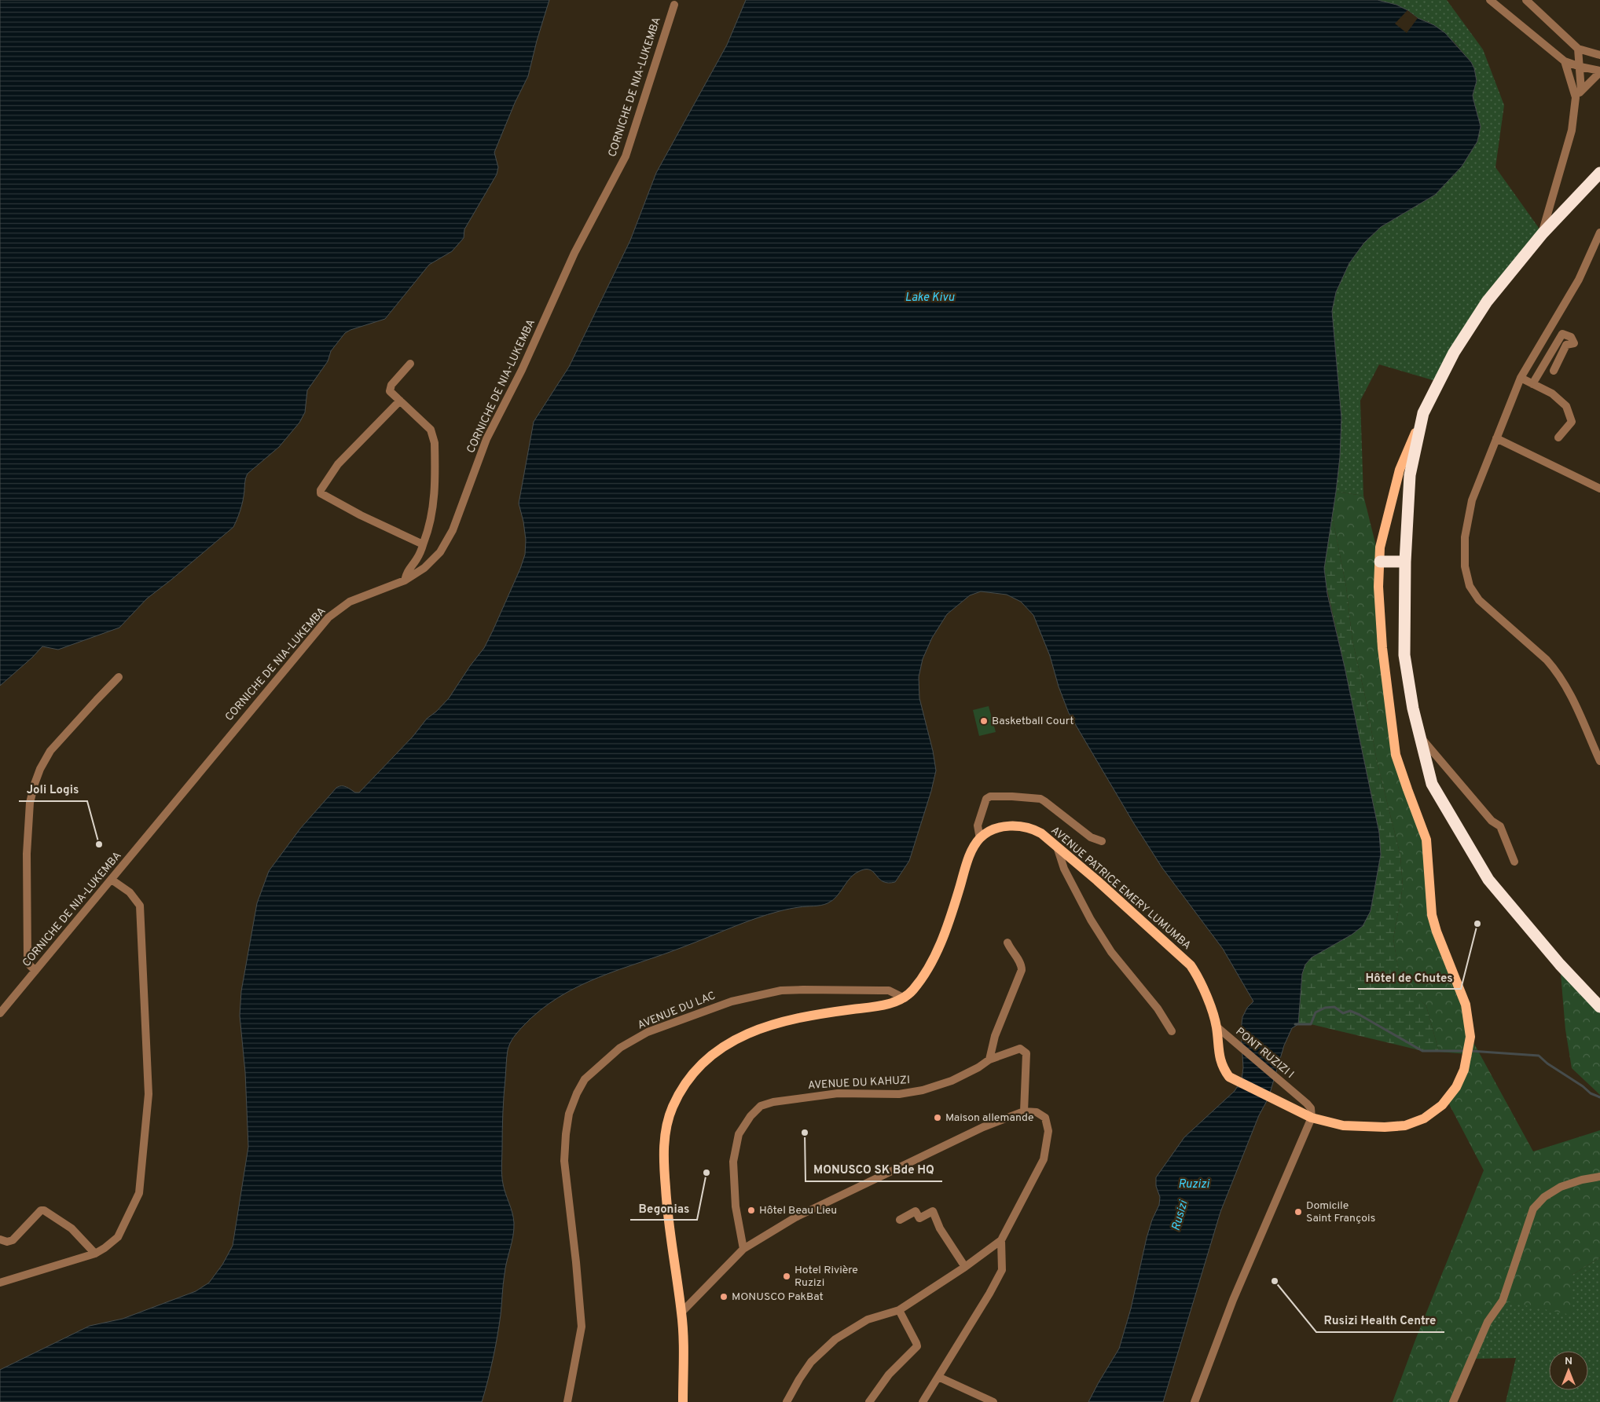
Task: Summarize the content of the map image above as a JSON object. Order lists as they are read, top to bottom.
{
  "streets": {
    "main road": ["AVENUE PATRICE EMERY LUMUMBA"],
    "street": [
      "CORNICHE DE NIA-LUKEMBA",
      "AVENUE DU LAC",
      "PONT RUZIZI I",
      "AVENUE DU KAHUZI"
    ]
  },
  "crossings": [
    ["AVENUE PATRICE EMERY LUMUMBA", "AVENUE DU LAC"],
    ["AVENUE PATRICE EMERY LUMUMBA", "PONT RUZIZI I"]
  ],
  "water": ["Lake Kivu", "Ruzizi", "Rusizi"],
  "places": [
    "Basketball Court",
    "Joli Logis",
    "Hôtel de Chutes",
    "Maison allemande",
    "MONUSCO SK Bde HQ",
    "Begonias",
    "Hôtel Beau Lieu",
    "Domicile Saint François",
    "Hotel Rivière Ruzizi",
    "Rusizi Health Centre",
    "MONUSCO PakBat"
  ],
  "north": "top"
}
